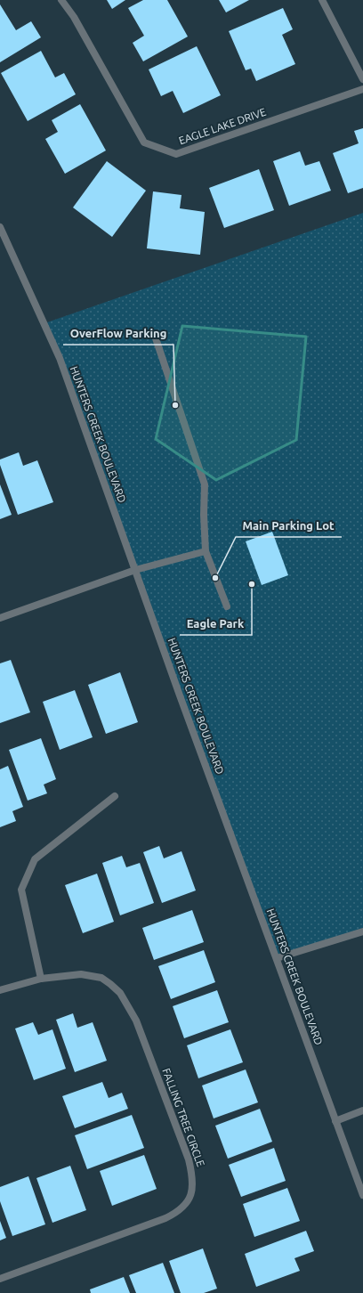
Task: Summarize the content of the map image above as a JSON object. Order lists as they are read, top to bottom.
{
  "streets": {
    "street": ["EAGLE LAKE DRIVE", "HUNTERS CREEK BOULEVARD", "FALLING TREE CIRCLE"]
  },
  "places": ["OverFlow Parking", "Main Parking Lot", "Eagle Park"]
}
